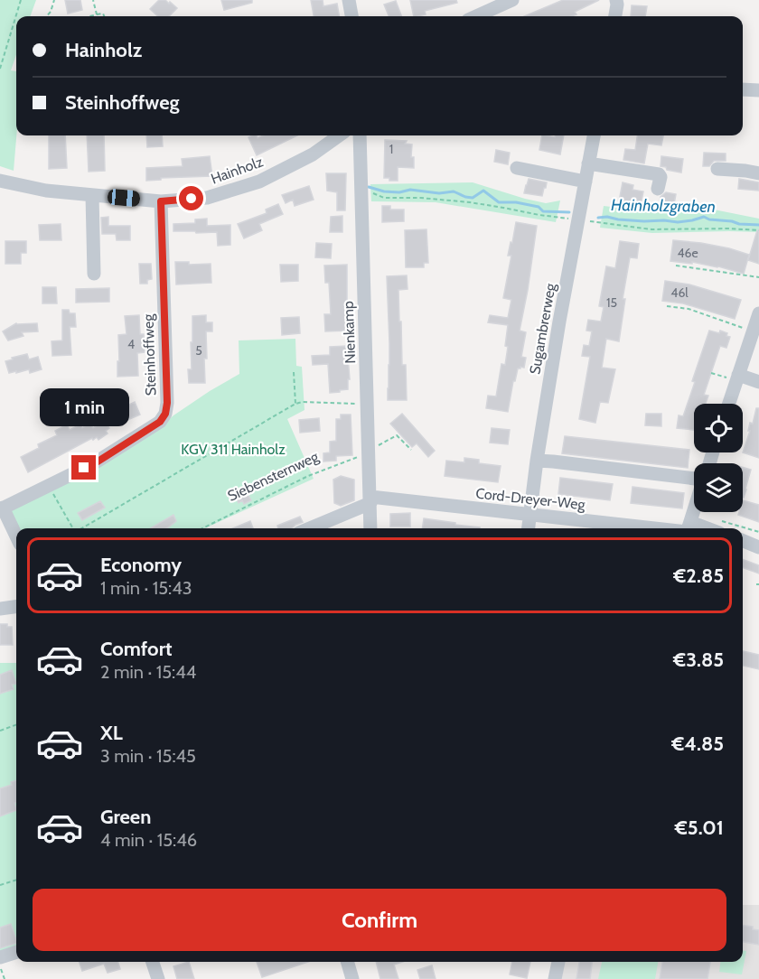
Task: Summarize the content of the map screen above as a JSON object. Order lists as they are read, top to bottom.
{
  "streets": {
    "street": [
      "Hainholz",
      "Sugambrerweg",
      "Nienkamp",
      "Steinhoffweg",
      "Cord-Dreyer-Weg"
    ],
    "path": ["Siebensternweg"]
  },
  "crossings": [
    ["Hainholz", "Steinhoffweg"],
    ["Sugambrerweg", "Cord-Dreyer-Weg"],
    ["Nienkamp", "Siebensternweg"],
    ["Nienkamp", "Cord-Dreyer-Weg"]
  ],
  "water": ["Hainholzgraben"],
  "parks": ["KGV 311 Hainholz"],
  "house_numbers": [
    "1",
    "46e",
    "46l",
    "15",
    "4",
    "5"
  ],
  "page": {
    "banner": ["Hainholz", "Steinhoffweg"],
    "bubble": "1 min",
    "list": [
      {
        "name": "Economy",
        "note": "1 min · 15:43",
        "value": "€2.85"
      },
      {
        "name": "Comfort",
        "note": "2 min · 15:44",
        "value": "€3.85"
      },
      {
        "name": "XL",
        "note": "3 min · 15:45",
        "value": "€4.85"
      },
      {
        "name": "Green",
        "note": "4 min · 15:46",
        "value": "€5.01"
      }
    ],
    "buttons": "Confirm"
  }
}
